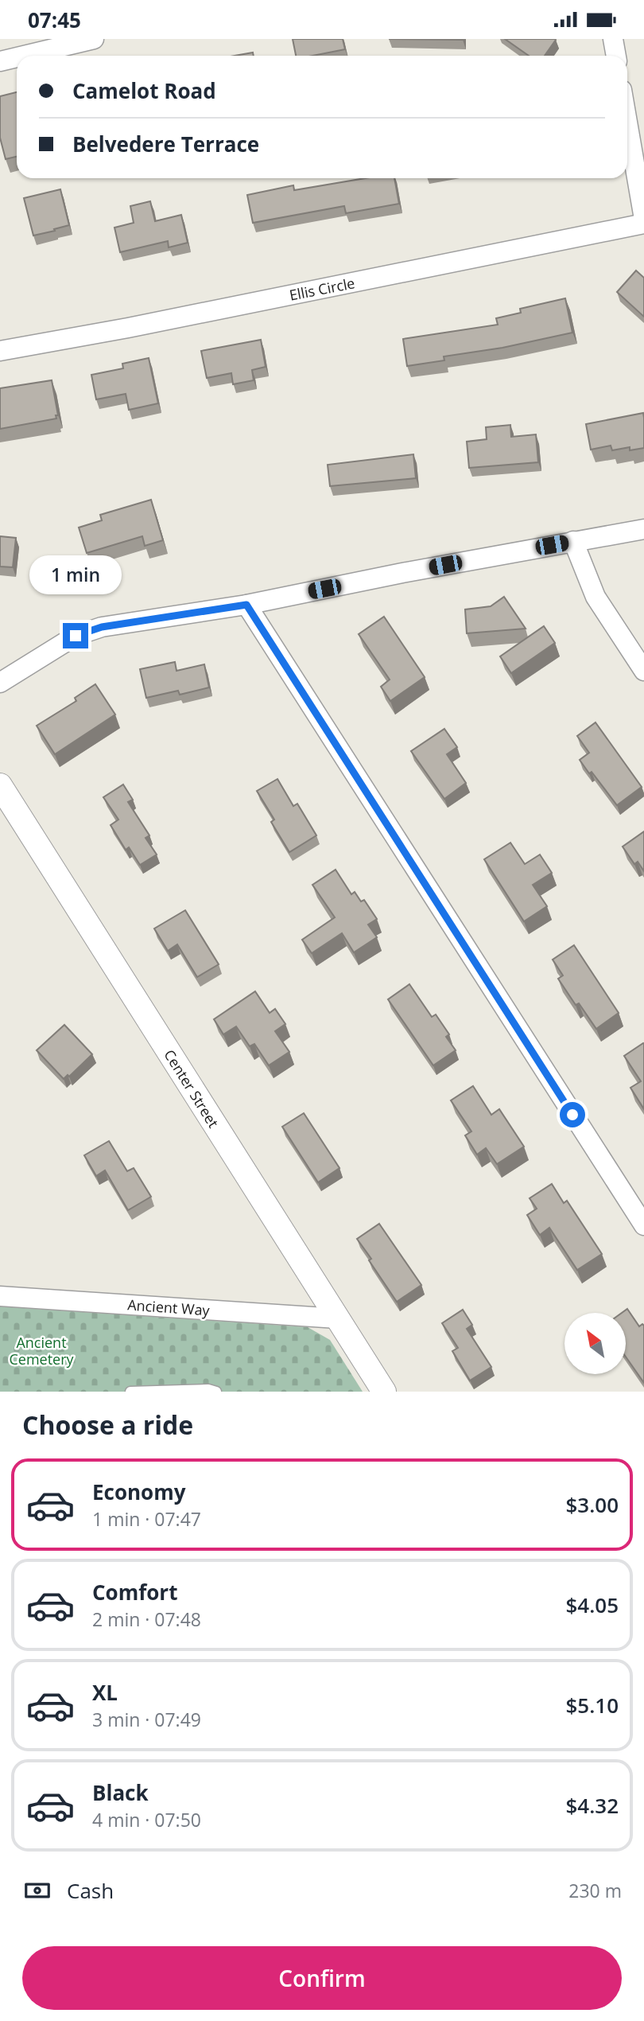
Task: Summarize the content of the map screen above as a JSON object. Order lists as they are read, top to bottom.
{
  "streets": {
    "street": ["Ellis Circle", "Center Street", "Ancient Way"]
  },
  "crossings": [
    ["Center Street", "Ancient Way"]
  ],
  "parks": ["Ancient Cemetery"],
  "north": "top left",
  "page": {
    "status": "07:45",
    "banner": ["Camelot Road", "Belvedere Terrace"],
    "bubble": "1 min",
    "heading": "Choose a ride",
    "list": [
      {
        "name": "Economy",
        "note": "1 min · 07:47",
        "value": "$3.00"
      },
      {
        "name": "Comfort",
        "note": "2 min · 07:48",
        "value": "$4.05"
      },
      {
        "name": "XL",
        "note": "3 min · 07:49",
        "value": "$5.10"
      },
      {
        "name": "Black",
        "note": "4 min · 07:50",
        "value": "$4.32"
      }
    ],
    "pay": ["Cash", "230 m"],
    "buttons": "Confirm"
  }
}
